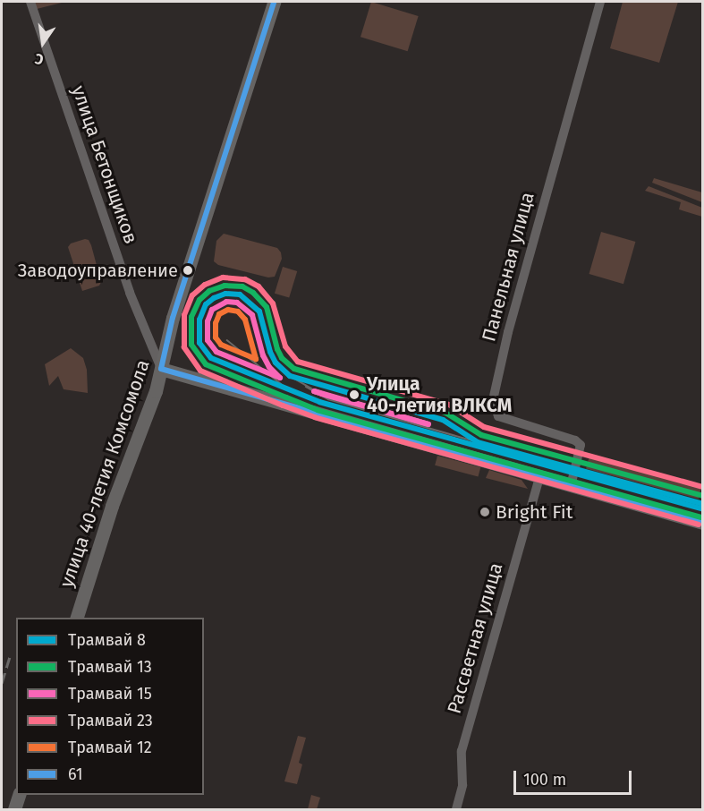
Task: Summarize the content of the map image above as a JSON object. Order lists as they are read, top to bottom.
{
  "streets": {
    "main road": ["улица 40-летия Комсомола"],
    "street": ["улица Бетонщиков", "Панельная улица", "Рассветная улица"]
  },
  "crossings": [
    ["улица Бетонщиков", "улица 40-летия Комсомола"]
  ],
  "places": ["Заводоуправление", "Улица 40-летия ВЛКСМ", "Bright Fit"],
  "lines": [
    "transit line 61",
    "tram line 23",
    "tram line 13",
    "tram line 8",
    "tram line 15",
    "tram line 12"
  ],
  "legend": [
    "Трамвай 8",
    "Трамвай 13",
    "Трамвай 15",
    "Трамвай 23",
    "Трамвай 12",
    "61"
  ],
  "scale_bar": "100 m",
  "north": "bottom"
}
